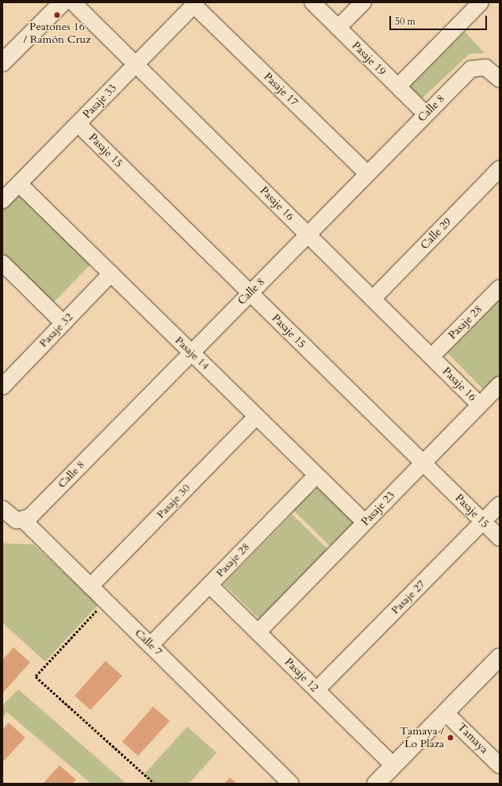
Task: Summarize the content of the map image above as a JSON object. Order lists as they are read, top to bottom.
{
  "streets": {
    "street": [
      "Pasaje 19",
      "Pasaje 17",
      "Pasaje 33",
      "Calle 8",
      "Pasaje 15",
      "Pasaje 16",
      "Calle 29",
      "Pasaje 28",
      "Pasaje 32",
      "Pasaje 14",
      "Pasaje 30",
      "Pasaje 23",
      "Pasaje 27",
      "Calle 7",
      "Pasaje 12",
      "Tamaya"
    ]
  },
  "crossings": [
    ["Pasaje 19", "Calle 8"],
    ["Pasaje 17", "Pasaje 33"],
    ["Pasaje 17", "Calle 8"],
    ["Pasaje 33", "Pasaje 15"],
    ["Pasaje 33", "Pasaje 16"],
    ["Pasaje 33", "Pasaje 14"],
    ["Calle 8", "Pasaje 15"],
    ["Calle 8", "Pasaje 16"],
    ["Calle 8", "Pasaje 14"],
    ["Calle 8", "Calle 7"],
    ["Pasaje 15", "Pasaje 23"],
    ["Pasaje 15", "Pasaje 27"],
    ["Pasaje 16", "Calle 29"],
    ["Pasaje 16", "Pasaje 28"],
    ["Pasaje 16", "Pasaje 23"],
    ["Pasaje 28", "Pasaje 14"],
    ["Pasaje 28", "Calle 7"],
    ["Pasaje 28", "Pasaje 12"],
    ["Pasaje 32", "Pasaje 14"],
    ["Pasaje 14", "Pasaje 30"],
    ["Pasaje 14", "Pasaje 23"],
    ["Pasaje 30", "Calle 7"],
    ["Pasaje 23", "Pasaje 12"],
    ["Pasaje 27", "Pasaje 12"]
  ],
  "places": ["Peatones 16 / Ramón Cruz", "Tamaya / Lo Plaza"],
  "scale_bar": "50 m"
}
